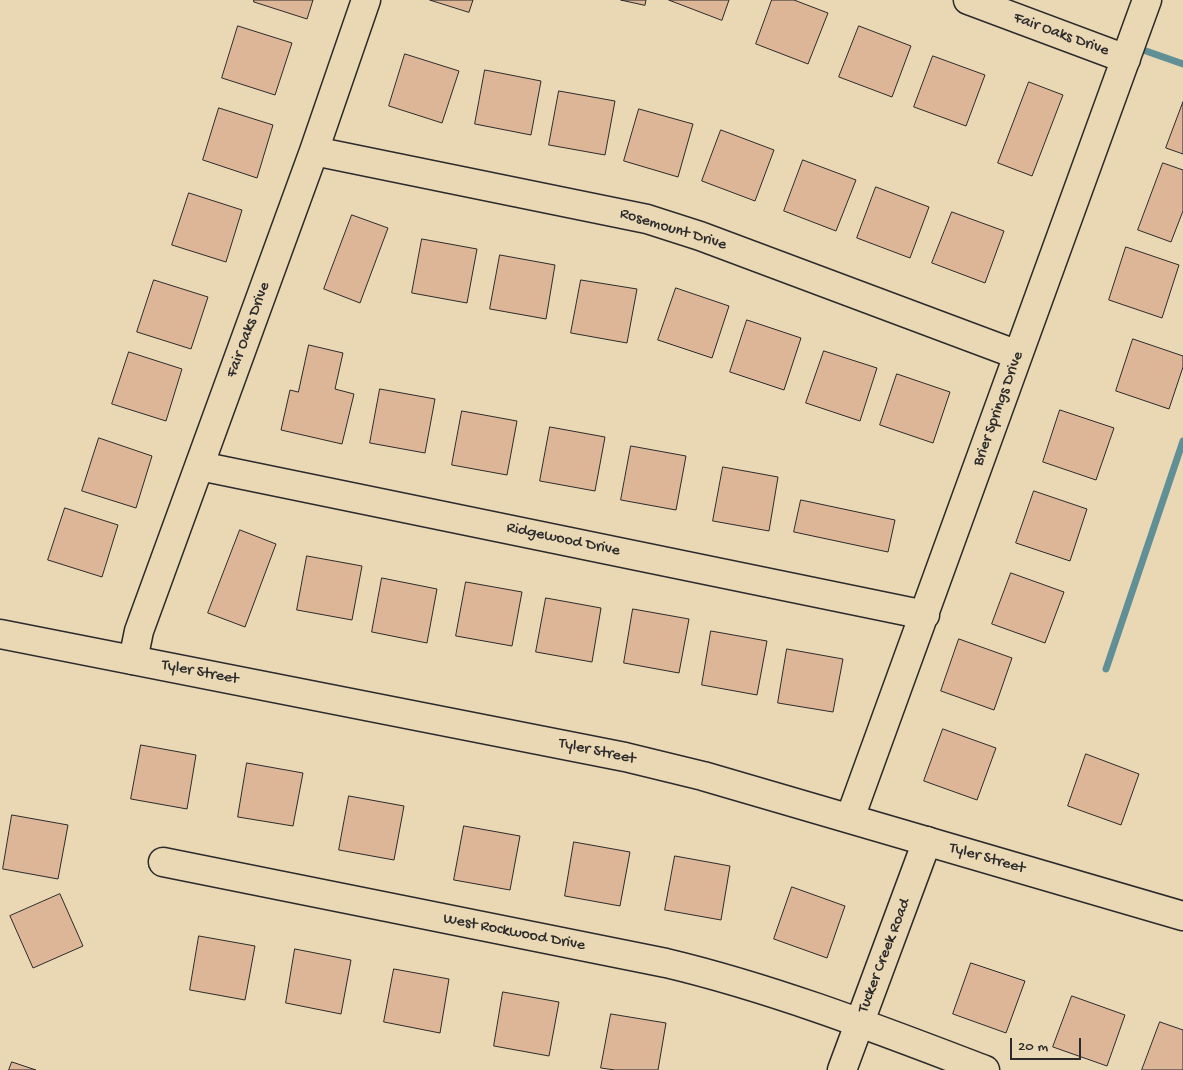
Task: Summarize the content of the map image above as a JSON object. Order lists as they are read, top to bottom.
{
  "streets": {
    "street": [
      "Fair Oaks Drive",
      "Rosemount Drive",
      "Brier Springs Drive",
      "Ridgewood Drive",
      "Tyler Street",
      "West Rockwood Drive",
      "Tucker Creek Road"
    ]
  },
  "crossings": [
    ["Fair Oaks Drive", "Rosemount Drive"],
    ["Fair Oaks Drive", "Brier Springs Drive"],
    ["Fair Oaks Drive", "Ridgewood Drive"],
    ["Fair Oaks Drive", "Tyler Street"],
    ["Rosemount Drive", "Brier Springs Drive"],
    ["Brier Springs Drive", "Ridgewood Drive"],
    ["Brier Springs Drive", "Tyler Street"],
    ["Tyler Street", "Tucker Creek Road"],
    ["West Rockwood Drive", "Tucker Creek Road"]
  ],
  "scale_bar": "20 m"
}
